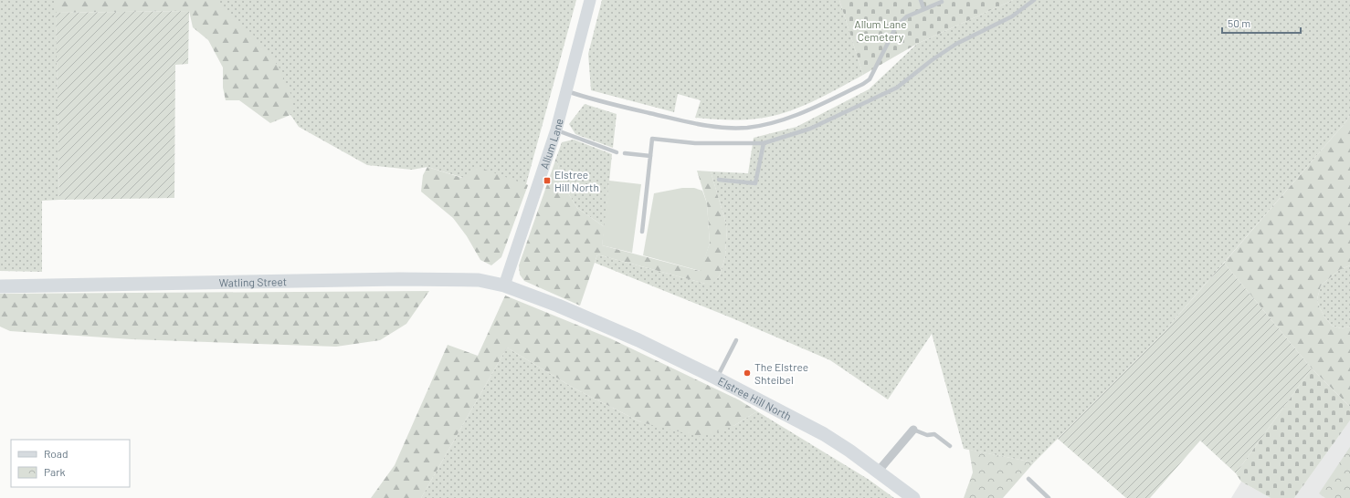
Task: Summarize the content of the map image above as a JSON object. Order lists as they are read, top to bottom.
{
  "streets": {
    "main road": ["Allum Lane", "Watling Street", "Elstree Hill North"]
  },
  "crossings": [
    ["Allum Lane", "Watling Street"],
    ["Allum Lane", "Elstree Hill North"],
    ["Watling Street", "Elstree Hill North"]
  ],
  "parks": ["Allum Lane Cemetery"],
  "places": {
    "transit": ["Elstree Hill North"],
    "other": ["The Elstree Shteibel"]
  },
  "legend": ["Road", "Park"],
  "scale_bar": "50 m"
}
